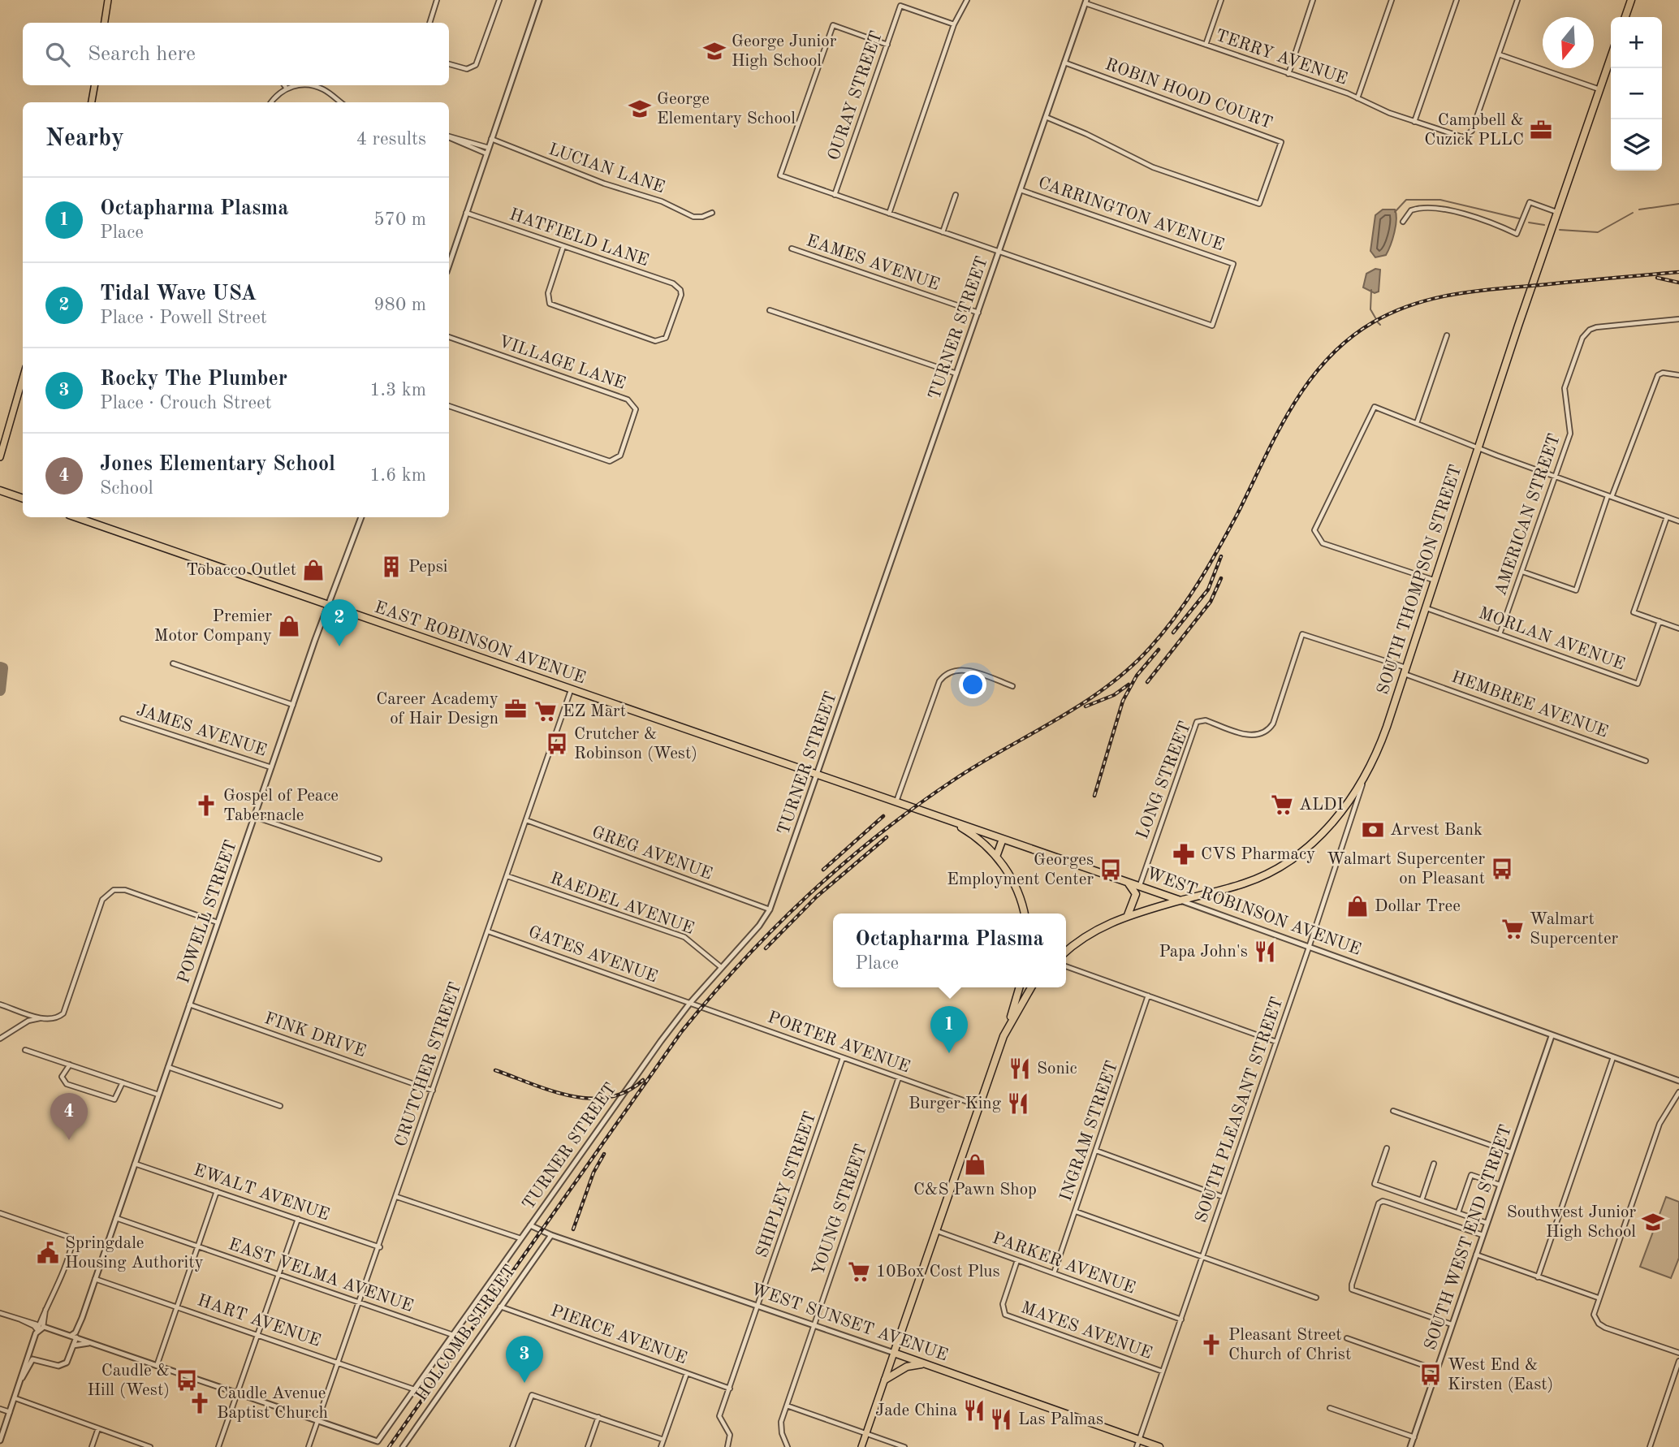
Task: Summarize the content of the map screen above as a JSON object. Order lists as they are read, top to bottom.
{
  "streets": {
    "highway": [
      "SOUTH THOMPSON STREET",
      "EAST ROBINSON AVENUE",
      "WEST ROBINSON AVENUE",
      "WEST SUNSET AVENUE"
    ],
    "street": [
      "TERRY AVENUE",
      "ROBIN HOOD COURT",
      "OURAY STREET",
      "LUCIAN LANE",
      "CARRINGTON AVENUE",
      "HATFIELD LANE",
      "EAMES AVENUE",
      "TURNER STREET",
      "VILLAGE LANE",
      "AMERICAN STREET",
      "MORLAN AVENUE",
      "HEMBREE AVENUE",
      "JAMES AVENUE",
      "LONG STREET",
      "GREG AVENUE",
      "RAEDEL AVENUE",
      "POWELL STREET",
      "GATES AVENUE",
      "FINK DRIVE",
      "PORTER AVENUE",
      "CRUTCHER STREET",
      "SOUTH PLEASANT STREET",
      "INGRAM STREET",
      "SHIPLEY STREET",
      "EWALT AVENUE",
      "YOUNG STREET",
      "SOUTH WEST END STREET",
      "PARKER AVENUE",
      "EAST VELMA AVENUE",
      "HART AVENUE",
      "MAYES AVENUE",
      "HOLCOMB STREET",
      "PIERCE AVENUE"
    ]
  },
  "crossings": [
    ["TERRY AVENUE", "TURNER STREET"],
    ["ROBIN HOOD COURT", "TURNER STREET"],
    ["CARRINGTON AVENUE", "TURNER STREET"],
    ["EAMES AVENUE", "TURNER STREET"],
    ["TURNER STREET", "EAST ROBINSON AVENUE"],
    ["TURNER STREET", "GREG AVENUE"],
    ["TURNER STREET", "RAEDEL AVENUE"],
    ["TURNER STREET", "WEST ROBINSON AVENUE"],
    ["TURNER STREET", "GATES AVENUE"],
    ["TURNER STREET", "PORTER AVENUE"],
    ["TURNER STREET", "CRUTCHER STREET"],
    ["TURNER STREET", "EAST VELMA AVENUE"],
    ["TURNER STREET", "HART AVENUE"],
    ["TURNER STREET", "WEST SUNSET AVENUE"],
    ["AMERICAN STREET", "MORLAN AVENUE"],
    ["SOUTH THOMPSON STREET", "MORLAN AVENUE"],
    ["SOUTH THOMPSON STREET", "HEMBREE AVENUE"],
    ["SOUTH THOMPSON STREET", "WEST ROBINSON AVENUE"],
    ["SOUTH THOMPSON STREET", "SOUTH PLEASANT STREET"],
    ["EAST ROBINSON AVENUE", "POWELL STREET"],
    ["EAST ROBINSON AVENUE", "WEST ROBINSON AVENUE"],
    ["EAST ROBINSON AVENUE", "CRUTCHER STREET"],
    ["HEMBREE AVENUE", "LONG STREET"],
    ["JAMES AVENUE", "POWELL STREET"],
    ["LONG STREET", "WEST ROBINSON AVENUE"],
    ["GREG AVENUE", "CRUTCHER STREET"],
    ["RAEDEL AVENUE", "CRUTCHER STREET"],
    ["POWELL STREET", "FINK DRIVE"],
    ["POWELL STREET", "EWALT AVENUE"],
    ["POWELL STREET", "EAST VELMA AVENUE"],
    ["POWELL STREET", "HART AVENUE"],
    ["WEST ROBINSON AVENUE", "SOUTH PLEASANT STREET"],
    ["WEST ROBINSON AVENUE", "SOUTH WEST END STREET"],
    ["GATES AVENUE", "PORTER AVENUE"],
    ["GATES AVENUE", "CRUTCHER STREET"],
    ["FINK DRIVE", "CRUTCHER STREET"],
    ["PORTER AVENUE", "SHIPLEY STREET"],
    ["PORTER AVENUE", "YOUNG STREET"],
    ["CRUTCHER STREET", "EWALT AVENUE"],
    ["CRUTCHER STREET", "EAST VELMA AVENUE"],
    ["CRUTCHER STREET", "HART AVENUE"],
    ["SOUTH PLEASANT STREET", "PARKER AVENUE"],
    ["SOUTH PLEASANT STREET", "WEST SUNSET AVENUE"],
    ["SOUTH PLEASANT STREET", "MAYES AVENUE"],
    ["INGRAM STREET", "PARKER AVENUE"],
    ["SHIPLEY STREET", "WEST SUNSET AVENUE"],
    ["SHIPLEY STREET", "PIERCE AVENUE"],
    ["YOUNG STREET", "WEST SUNSET AVENUE"],
    ["PARKER AVENUE", "MAYES AVENUE"],
    ["WEST SUNSET AVENUE", "HOLCOMB STREET"],
    ["HOLCOMB STREET", "PIERCE AVENUE"]
  ],
  "places": {
    "school or university": ["George Junior High School", "George Elementary School", "Southwest Junior High School"],
    "office": ["Campbell & Cuzick PLLC", "Career Academy of Hair Design"],
    "building": ["Pepsi"],
    "shop": [
      "Tobacco Outlet",
      "Premier Motor Company",
      "Dollar Tree",
      "C&S Pawn Shop"
    ],
    "supermarket": [
      "EZ Mart",
      "ALDI",
      "Walmart Supercenter",
      "10Box Cost Plus"
    ],
    "bus stop": [
      "Crutcher & Robinson (West)",
      "Walmart Supercenter on Pleasant",
      "Georges Employment Center",
      "West End & Kirsten (East)",
      "Caudle & Hill (West)"
    ],
    "church": ["Gospel of Peace Tabernacle", "Pleasant Street Church of Christ", "Caudle Avenue Baptist Church"],
    "bank": ["Arvest Bank"],
    "pharmacy": ["CVS Pharmacy"],
    "restaurant": [
      "Papa John's",
      "Sonic",
      "Burger King",
      "Jade China",
      "Las Palmas"
    ],
    "public building": ["Springdale Housing Authority"]
  },
  "north": "bottom",
  "page": {
    "map_buttons": ["+", "−"],
    "search": "Search here",
    "heading": ["Nearby", "4 results"],
    "list": [
      {
        "mark": "1",
        "name": "Octapharma Plasma",
        "note": "Place",
        "value": "570 m"
      },
      {
        "mark": "2",
        "name": "Tidal Wave USA",
        "note": "Place · Powell Street",
        "value": "980 m"
      },
      {
        "mark": "3",
        "name": "Rocky The Plumber",
        "note": "Place · Crouch Street",
        "value": "1.3 km"
      },
      {
        "mark": "4",
        "name": "Jones Elementary School",
        "note": "School",
        "value": "1.6 km"
      }
    ],
    "pins": [
      "2",
      "1",
      "4",
      "3"
    ],
    "popup": ["Octapharma Plasma", "Place"]
  }
}
